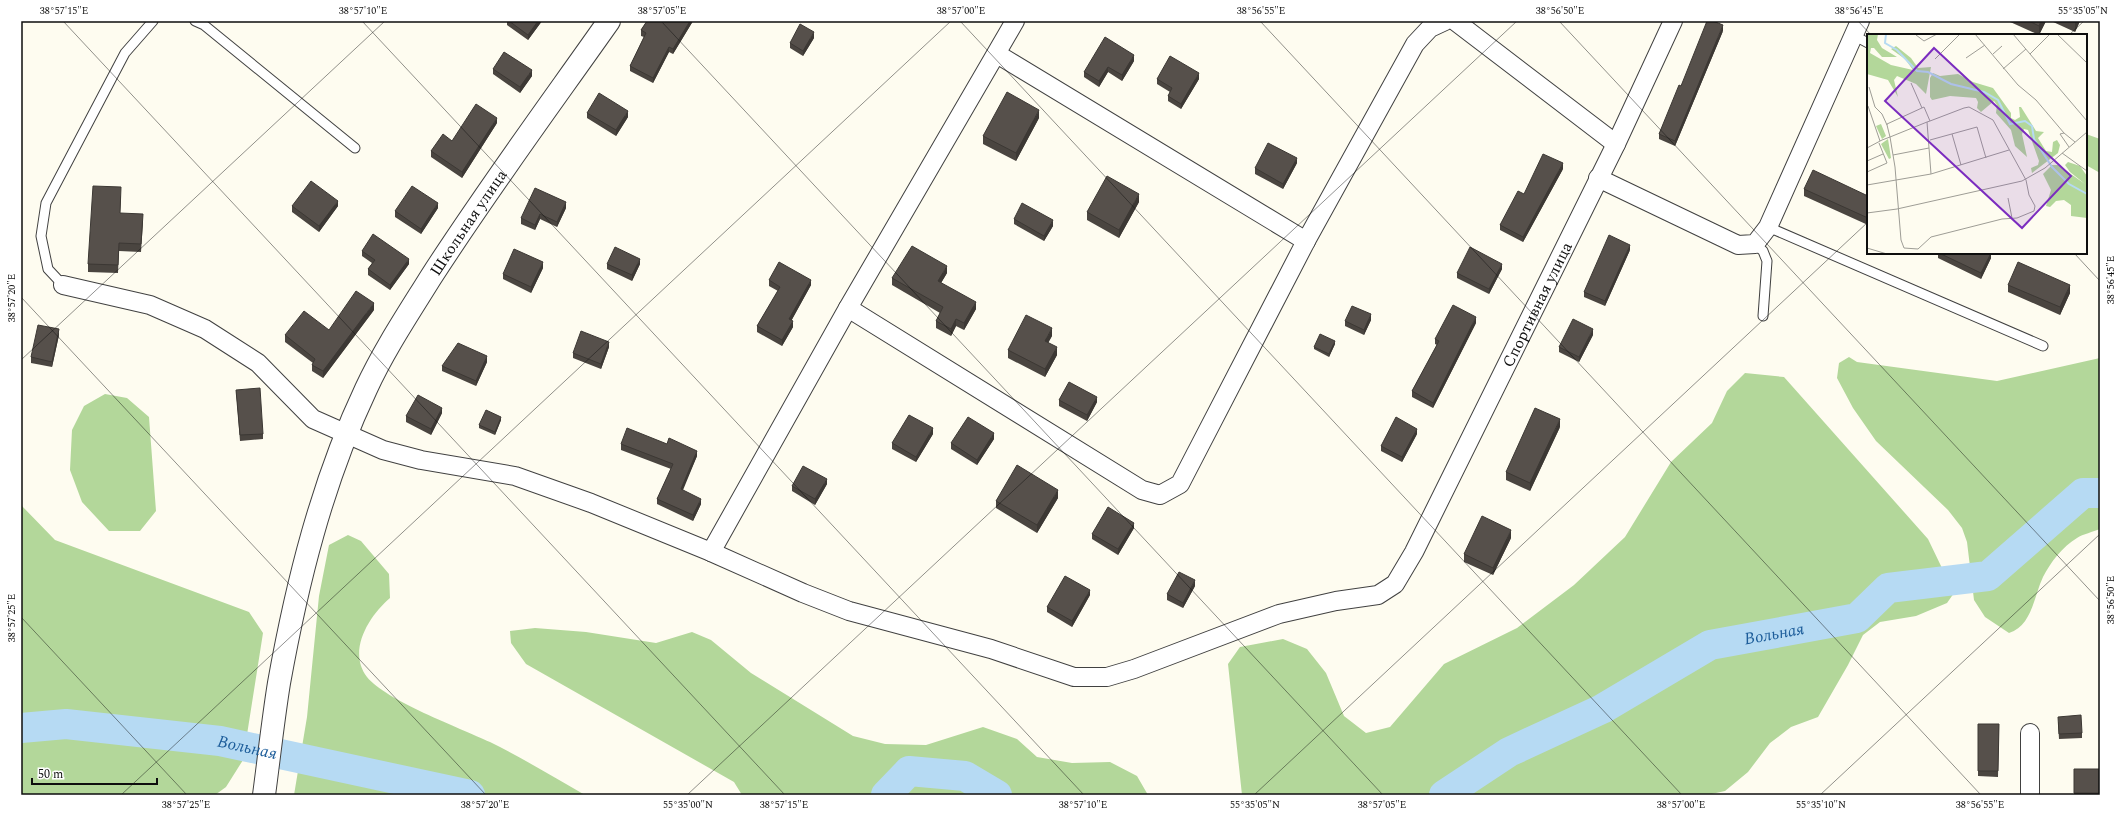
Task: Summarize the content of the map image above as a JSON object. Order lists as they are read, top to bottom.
{
  "streets": {
    "street": ["Школьная улица", "Спортивная улица"]
  },
  "water": ["Вольная"],
  "scale_bar": "50 m",
  "coordinates": [
    "38°57'15\"E",
    "38°57'10\"E",
    "38°57'05\"E",
    "38°57'00\"E",
    "38°56'55\"E",
    "38°56'50\"E",
    "38°56'45\"E",
    "55°35'05\"N",
    "38°57'20\"E",
    "38°57'25\"E",
    "55°35'00\"N",
    "55°35'10\"N"
  ]
}
